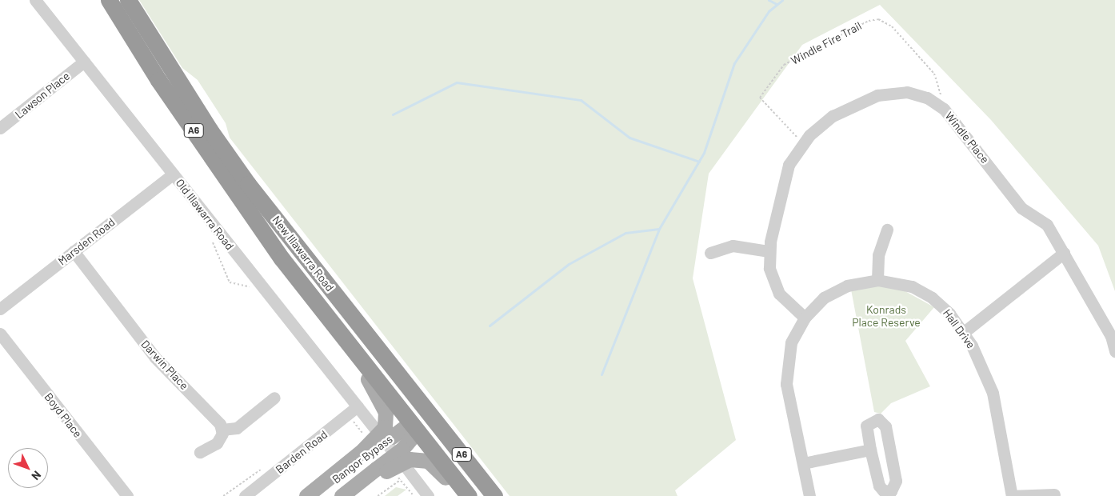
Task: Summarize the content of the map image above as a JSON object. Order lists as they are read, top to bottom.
{
  "streets": {
    "highway": ["A6", "New Illawarra Road"],
    "main road": ["Bangor Bypass"],
    "street": [
      "Lawson Place",
      "Windle Place",
      "Old Illawarra Road",
      "Marsden Road",
      "Hall Drive",
      "Darwin Place",
      "Boyd Place",
      "Barden Road"
    ],
    "path": ["Windle Fire Trail"]
  },
  "crossings": [
    ["Windle Fire Trail", "Windle Place"],
    ["Lawson Place", "Old Illawarra Road"],
    ["Windle Place", "Hall Drive"],
    ["Old Illawarra Road", "Marsden Road"],
    ["Old Illawarra Road", "Barden Road"],
    ["Old Illawarra Road", "Bangor Bypass"],
    ["Marsden Road", "Darwin Place"],
    ["New Illawarra Road", "Bangor Bypass"]
  ],
  "parks": ["Konrads Place Reserve"],
  "north": "bottom right"
}
